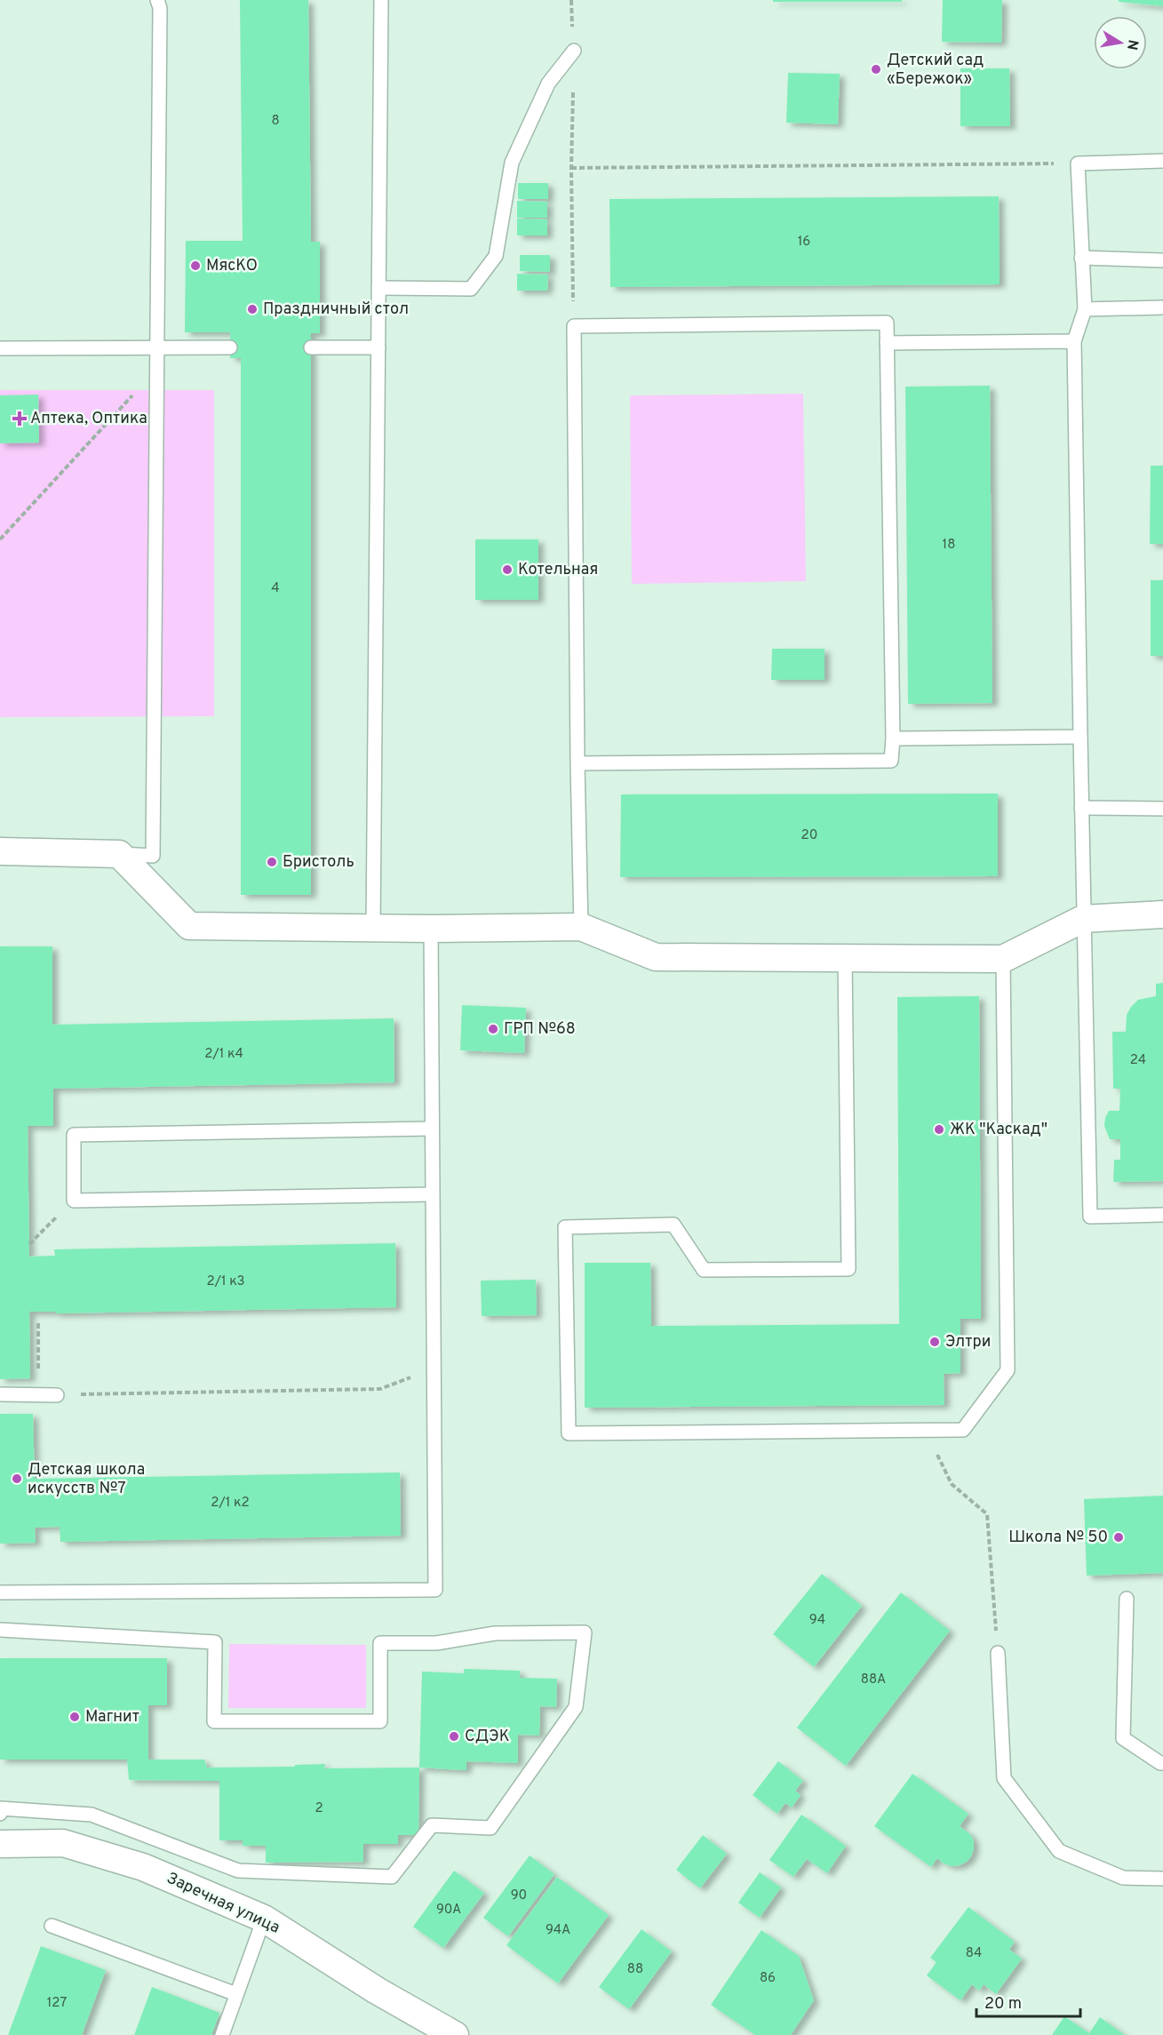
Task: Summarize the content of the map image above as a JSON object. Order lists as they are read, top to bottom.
{
  "streets": {
    "street": ["Заречная улица"]
  },
  "places": {
    "other": [
      "Детский сад «Бережок»",
      "МясКО",
      "Праздничный стол",
      "Котельная",
      "Бристоль",
      "ГРП №68",
      "ЖК \"Каскад\"",
      "Элтри",
      "Детская школа искусств №7",
      "Школа № 50",
      "Магнит",
      "СДЭК"
    ],
    "health": ["Аптека, Оптика"]
  },
  "house_numbers": [
    "8",
    "16",
    "18",
    "4",
    "20",
    "2/1 к4",
    "24",
    "2/1 к3",
    "2/1 к2",
    "94",
    "88А",
    "2",
    "90",
    "90А",
    "94А",
    "84",
    "88",
    "86",
    "127"
  ],
  "scale_bar": "20 m",
  "north": "right"
}
